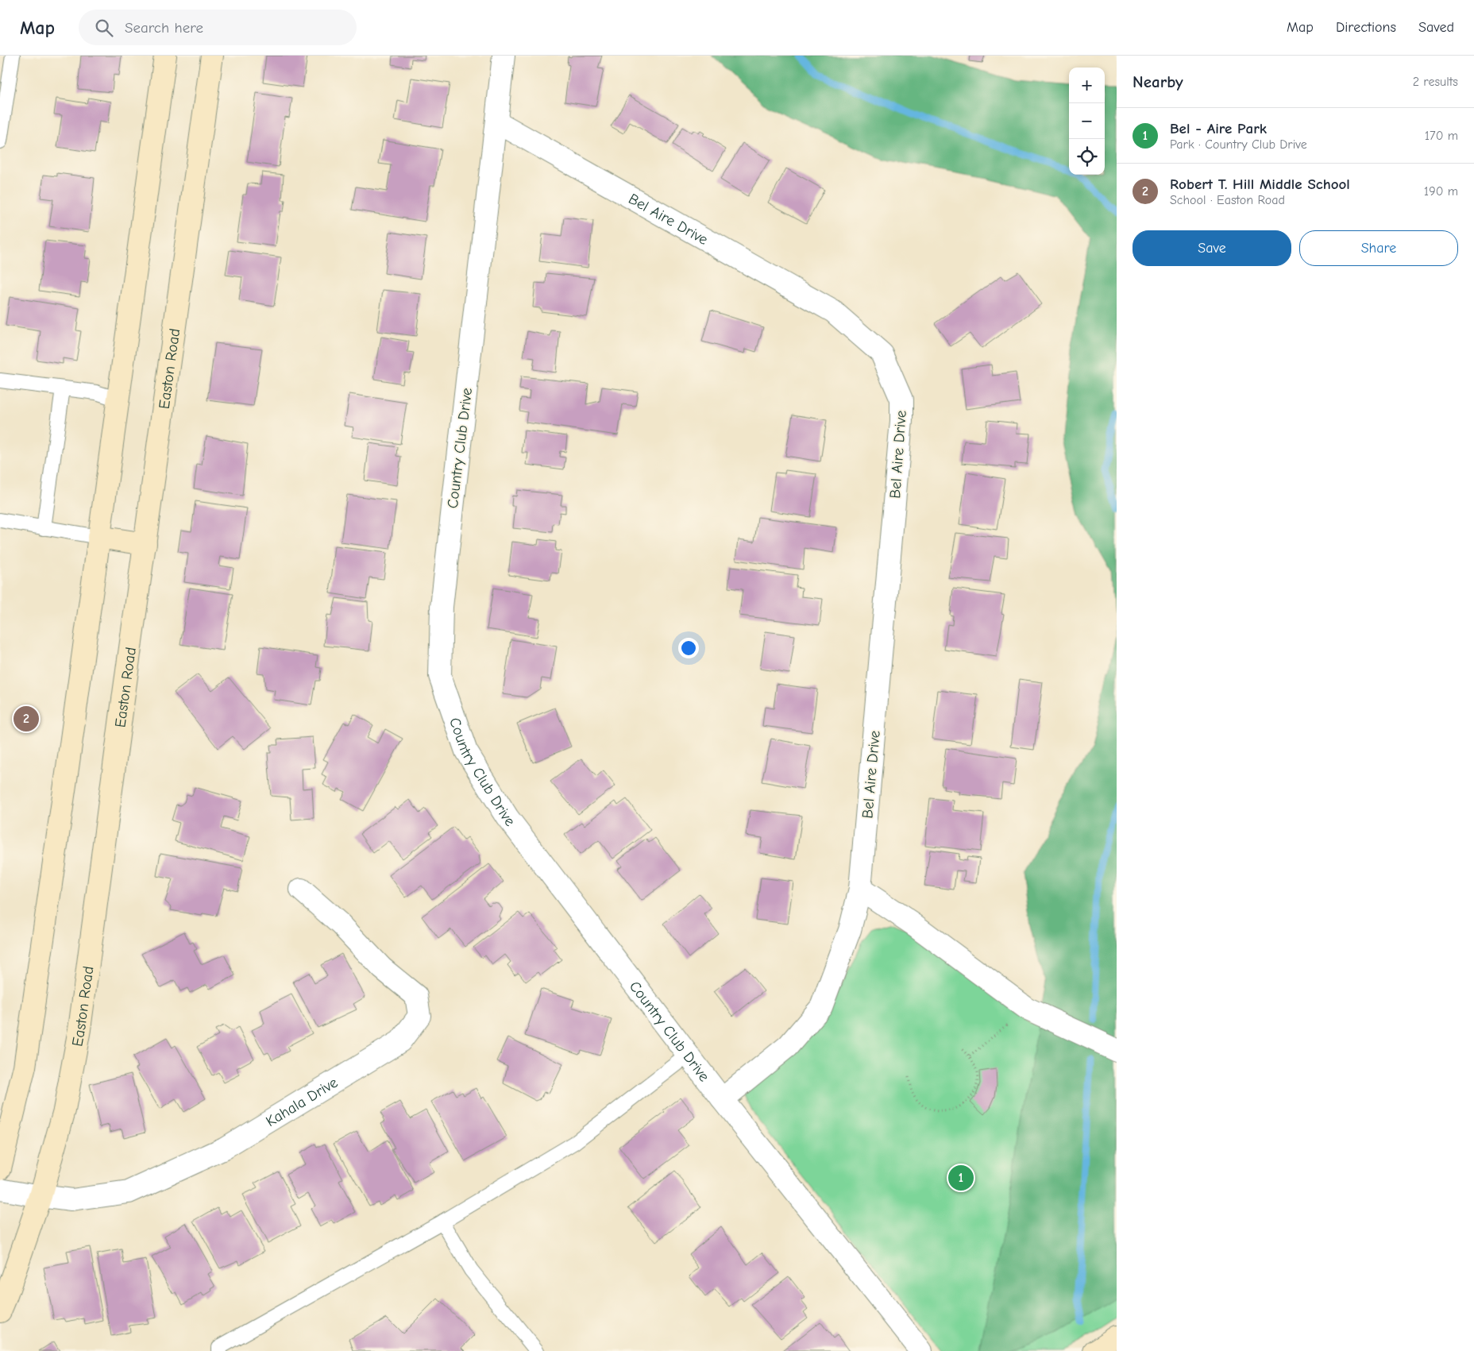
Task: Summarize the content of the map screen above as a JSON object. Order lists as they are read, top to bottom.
{
  "streets": {
    "main road": ["Easton Road"],
    "street": ["Bel Aire Drive", "Country Club Drive", "Kahala Drive"]
  },
  "crossings": [
    ["Bel Aire Drive", "Country Club Drive"],
    ["Easton Road", "Kahala Drive"]
  ],
  "page": {
    "header": "Map",
    "search": "Search here",
    "nav": ["Map", "Directions", "Saved"],
    "heading": ["Nearby", "2 results"],
    "map_buttons": ["+", "−"],
    "list": [
      {
        "mark": "1",
        "name": "Bel - Aire Park",
        "note": "Park · Country Club Drive",
        "value": "170 m"
      },
      {
        "mark": "2",
        "name": "Robert T. Hill Middle School",
        "note": "School · Easton Road",
        "value": "190 m"
      }
    ],
    "buttons": ["Save", "Share"],
    "pins": ["2", "1"]
  }
}
